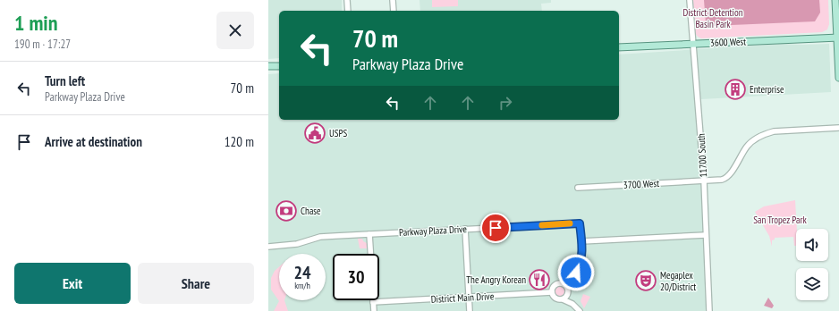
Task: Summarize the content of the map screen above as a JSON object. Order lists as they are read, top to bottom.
{
  "streets": {
    "main road": ["3600 West"],
    "street": [
      "11700 South",
      "3700 West",
      "Parkway Plaza Drive",
      "District Main Drive"
    ]
  },
  "crossings": [
    ["3600 West", "11700 South"],
    ["11700 South", "3700 West"],
    ["Parkway Plaza Drive", "District Main Drive"]
  ],
  "parks": ["District Detention Basin Park", "San Tropez Park"],
  "places": {
    "building": ["Enterprise"],
    "public building": ["USPS"],
    "bank": ["Chase"],
    "restaurant": ["The Angry Korean"],
    "theatre": ["Megaplex 20/District"]
  },
  "page": {
    "heading": ["1 min", "190 m · 17:27"],
    "turn": ["70 m", "Parkway Plaza Drive"],
    "list": [
      {
        "name": "Turn left",
        "note": "Parkway Plaza Drive",
        "value": "70 m"
      },
      {
        "name": "Arrive at destination",
        "value": "120 m"
      }
    ],
    "speed": "24 km/h",
    "limit": "30",
    "buttons": ["Exit", "Share"]
  }
}
